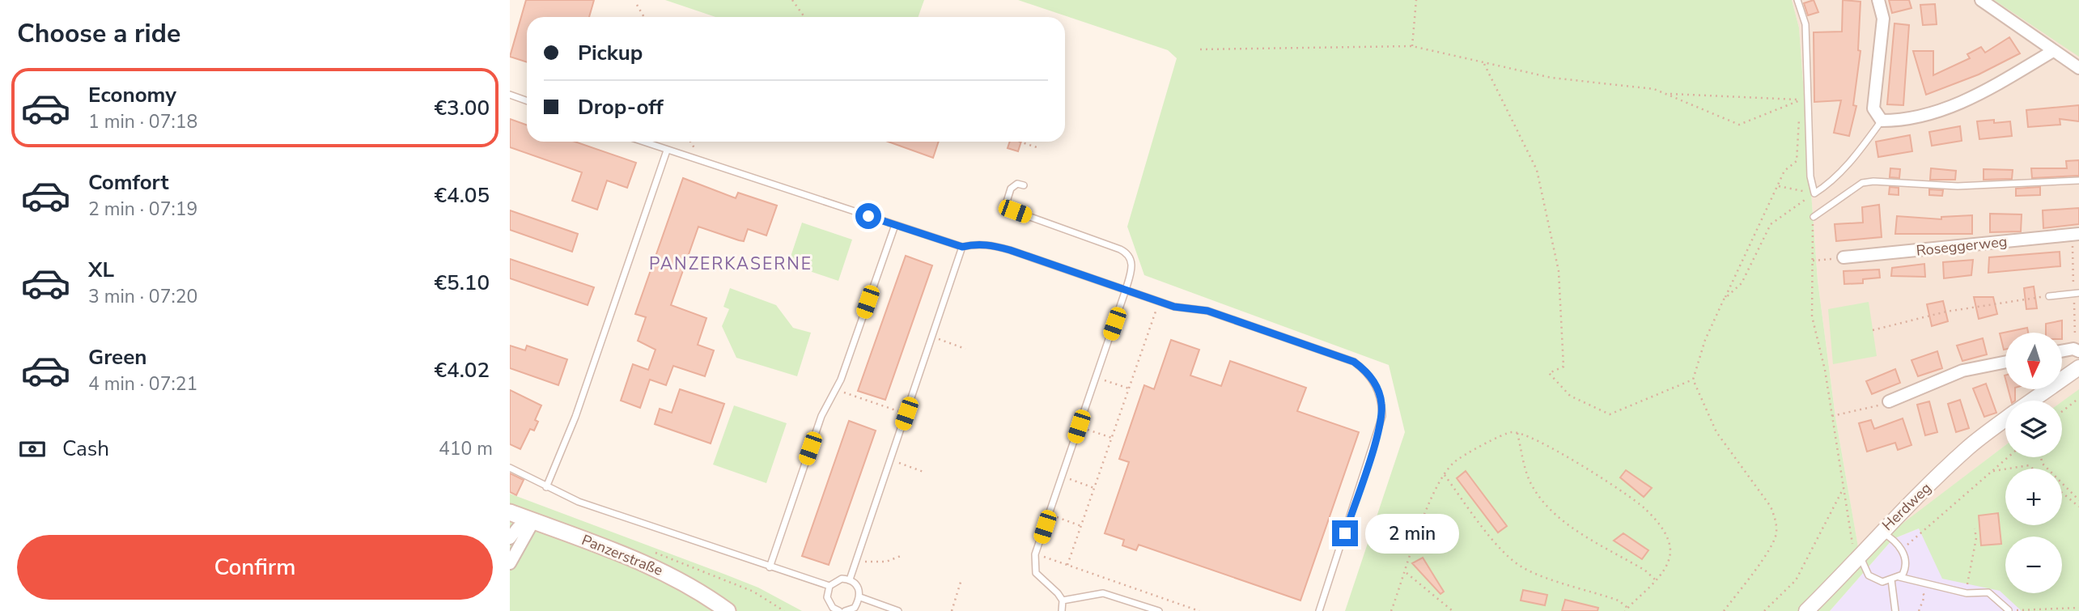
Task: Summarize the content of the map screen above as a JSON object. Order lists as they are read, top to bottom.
{
  "streets": {
    "main road": ["Panzerstraße"],
    "street": ["Roseggerweg", "Herdweg"]
  },
  "districts": ["PANZERKASERNE"],
  "north": "bottom",
  "page": {
    "heading": "Choose a ride",
    "banner": ["Pickup", "Drop-off"],
    "list": [
      {
        "name": "Economy",
        "note": "1 min · 07:18",
        "value": "€3.00"
      },
      {
        "name": "Comfort",
        "note": "2 min · 07:19",
        "value": "€4.05"
      },
      {
        "name": "XL",
        "note": "3 min · 07:20",
        "value": "€5.10"
      },
      {
        "name": "Green",
        "note": "4 min · 07:21",
        "value": "€4.02"
      }
    ],
    "map_buttons": ["+", "−"],
    "pay": ["Cash", "410 m"],
    "bubble": "2 min",
    "buttons": "Confirm"
  }
}
